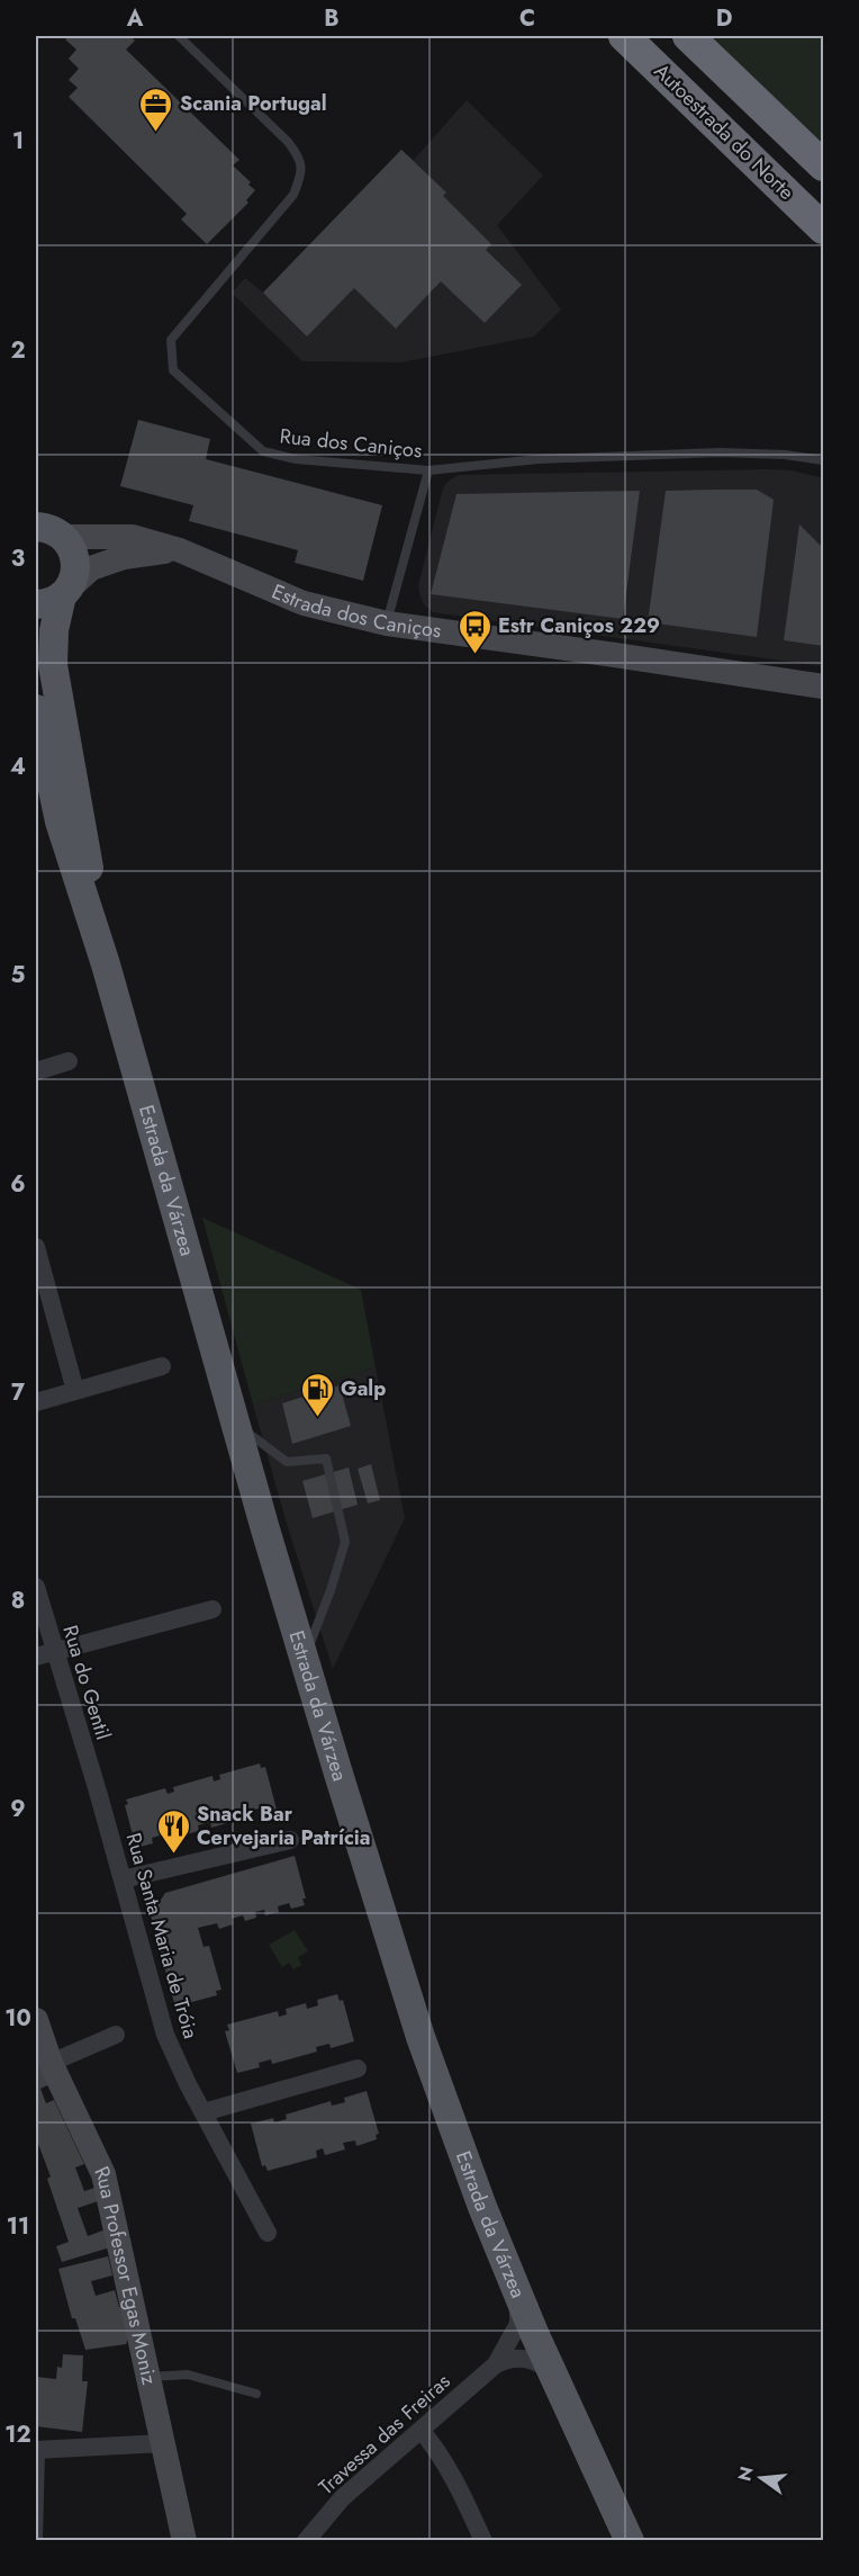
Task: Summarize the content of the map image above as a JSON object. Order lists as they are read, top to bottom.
{
  "streets": {
    "highway": ["Autoestrada do Norte"],
    "main road": ["Estrada da Várzea"],
    "street": [
      "Estrada dos Caniços",
      "Rua do Gentil",
      "Rua Santa Maria de Tróia",
      "Rua Professor Egas Moniz",
      "Travessa das Freiras"
    ],
    "lane": ["Rua dos Caniços"]
  },
  "crossings": [
    ["Estrada dos Caniços", "Estrada da Várzea"],
    ["Estrada da Várzea", "Travessa das Freiras"],
    ["Rua do Gentil", "Rua Santa Maria de Tróia"]
  ],
  "places": {
    "office": ["Scania Portugal"],
    "bus stop": ["Estr Caniços 229"],
    "fuel station": ["Galp"],
    "restaurant": ["Snack Bar Cervejaria Patrícia"]
  },
  "north": "left",
  "grid": {
    "columns": [
      "A",
      "B",
      "C",
      "D"
    ],
    "rows": [
      "1",
      "2",
      "3",
      "4",
      "5",
      "6",
      "7",
      "8",
      "9",
      "10",
      "11",
      "12"
    ]
  }
}
